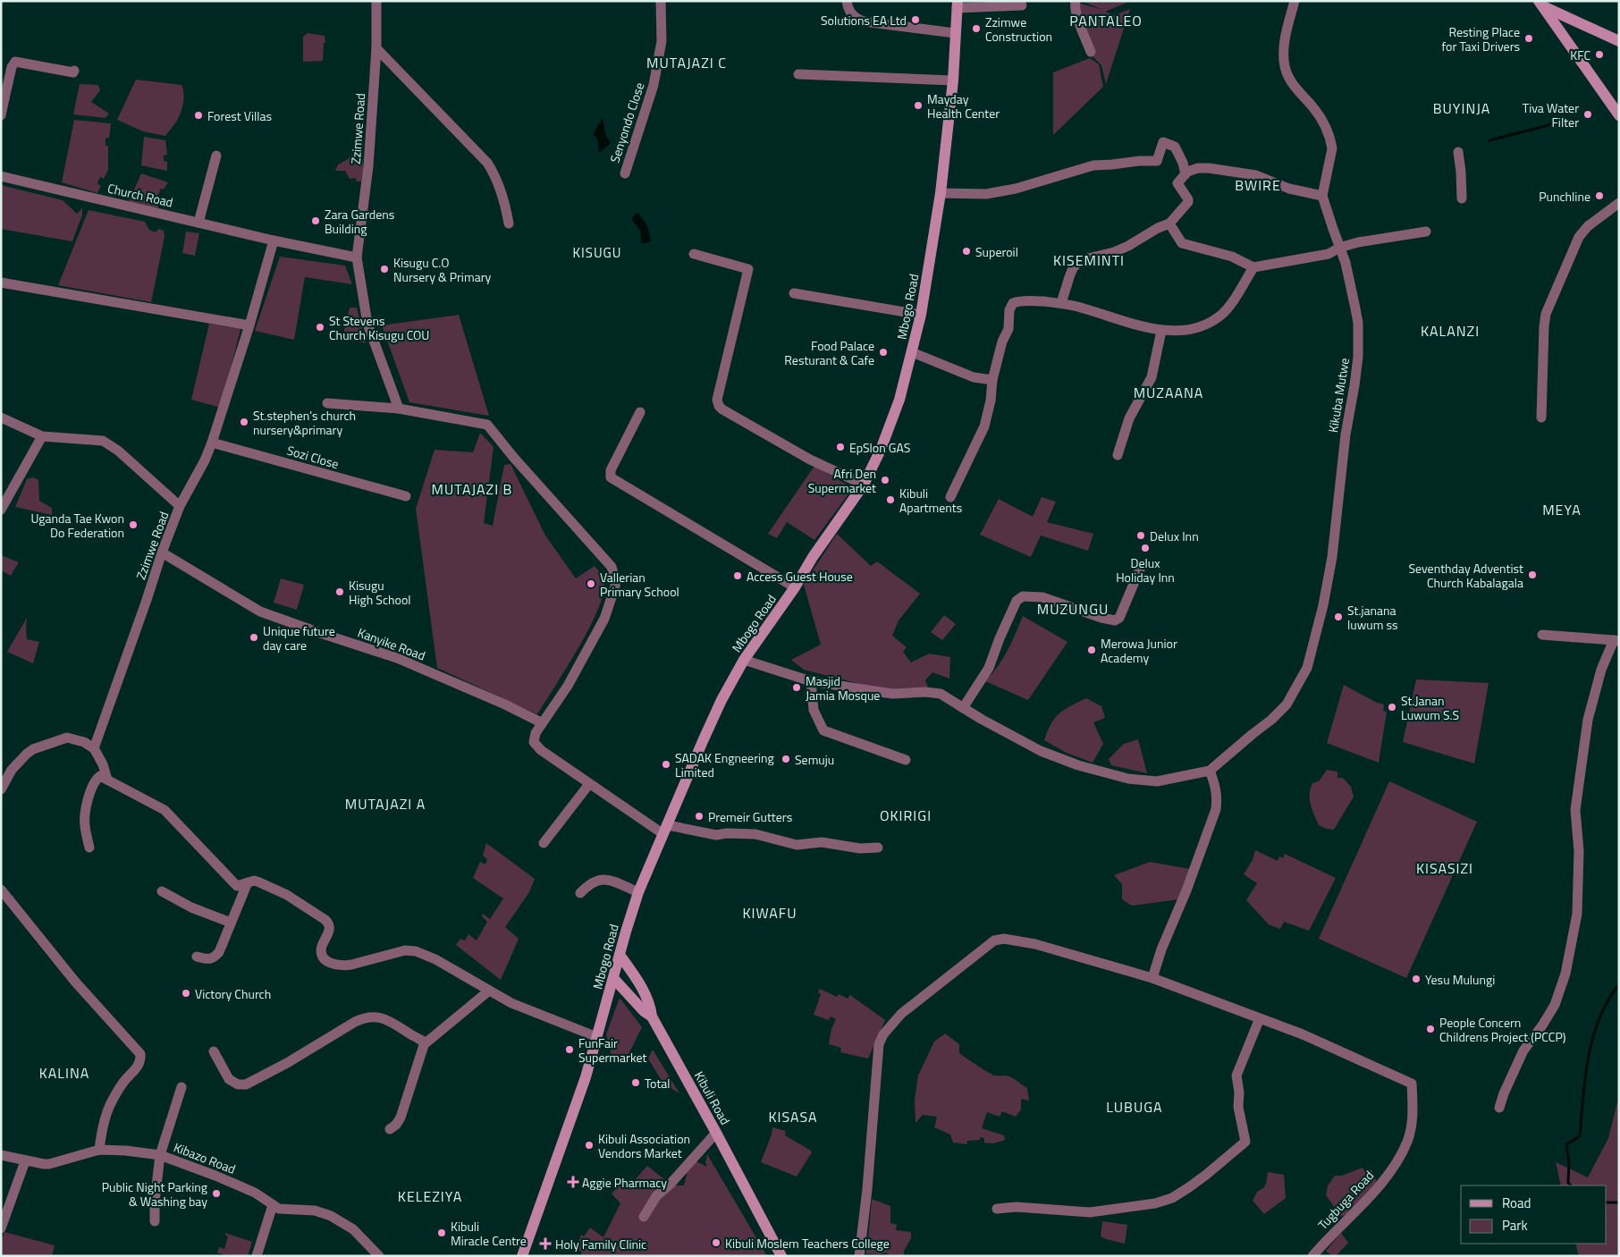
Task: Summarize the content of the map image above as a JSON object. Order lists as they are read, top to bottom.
{
  "streets": {
    "street": [
      "Senyondo Close",
      "Zzimwe Road",
      "Church Road",
      "Mbogo Road",
      "Kikuba Mutwe",
      "Sozi Close",
      "Kanyike Road",
      "Kibuli Road",
      "Kibazo Road",
      "Tugbuga Road"
    ]
  },
  "crossings": [
    ["Zzimwe Road", "Church Road"],
    ["Zzimwe Road", "Sozi Close"],
    ["Zzimwe Road", "Kanyike Road"],
    ["Mbogo Road", "Kibuli Road"]
  ],
  "districts": [
    "PANTALEO",
    "MUTAJAZI C",
    "BUYINJA",
    "BWIRE",
    "KISUGU",
    "KISEMINTI",
    "KALANZI",
    "MUZAANA",
    "MUTAJAZI B",
    "MEYA",
    "MUZUNGU",
    "MUTAJAZI A",
    "OKIRIGI",
    "KISASIZI",
    "KIWAFU",
    "KALINA",
    "LUBUGA",
    "KISASA",
    "KELEZIYA"
  ],
  "places": {
    "other": [
      "Solutions EA Ltd",
      "Zzimwe Construction",
      "Resting Place for Taxi Drivers",
      "KFC",
      "Mayday Health Center",
      "Tiva Water Filter",
      "Forest Villas",
      "Punchline",
      "Zara Gardens Building",
      "Superoil",
      "Kisugu C.O Nursery & Primary",
      "St Stevens Church Kisugu COU",
      "Food Palace Resturant & Cafe",
      "St.stephen's church nursery&primary",
      "EpSlon GAS",
      "Afri Den Supermarket",
      "Kibuli Apartments",
      "Uganda Tae Kwon Do Federation",
      "Delux Inn",
      "Delux Holiday Inn",
      "Seventhday Adventist Church Kabalagala",
      "Access Guest House",
      "Vallerian Primary School",
      "Kisugu High School",
      "St.janana luwum ss",
      "Unique future day care",
      "Merowa Junior Academy",
      "Masjid Jamia Mosque",
      "St.Janan Luwum S.S",
      "Semuju",
      "SADAK Engneering Limited",
      "Premeir Gutters",
      "Yesu Mulungi",
      "Victory Church",
      "People Concern Childrens Project (PCCP)",
      "FunFair Supermarket",
      "Total",
      "Kibuli Association Vendors Market",
      "Public Night Parking & Washing bay",
      "Kibuli Miracle Centre",
      "Kibuli Moslem Teachers College"
    ],
    "health": ["Aggie Pharmacy", "Holy Family Clinic"]
  },
  "legend": ["Road", "Park"]
}
